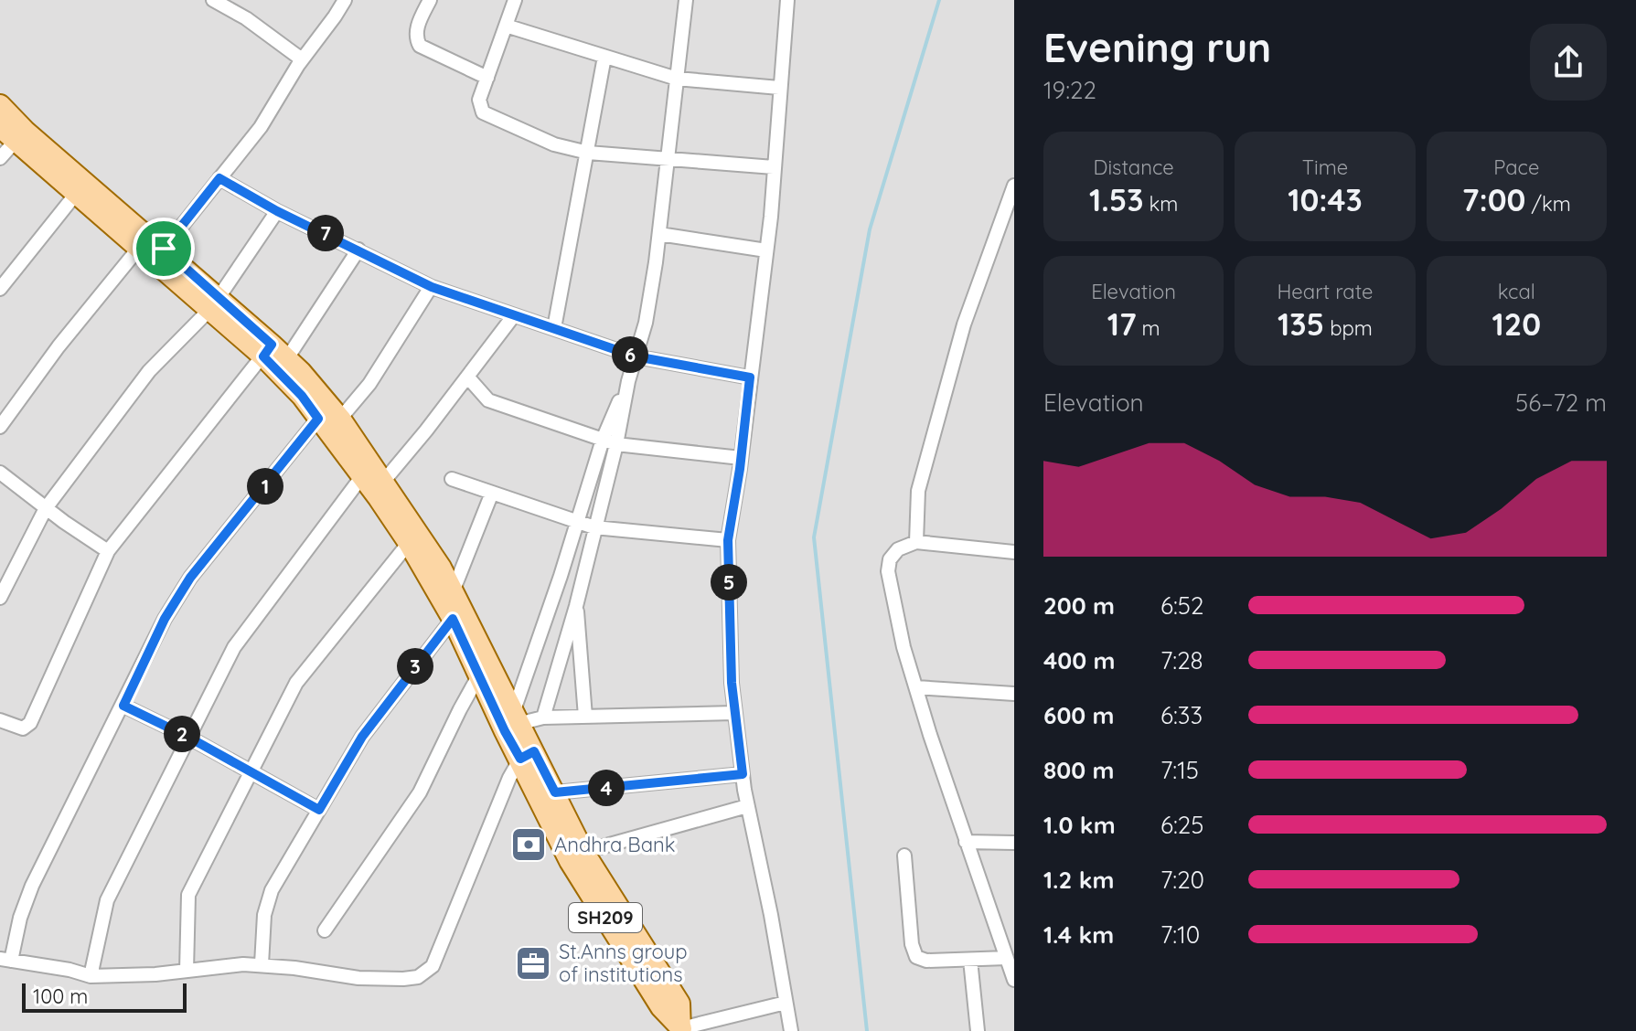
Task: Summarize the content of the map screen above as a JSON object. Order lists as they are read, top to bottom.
{
  "streets": {
    "main road": ["SH209"]
  },
  "places": {
    "bank": ["Andhra Bank"],
    "office": ["St.Anns group of institutions"]
  },
  "scale_bar": "100 m",
  "page": {
    "heading": ["Evening run", "19:22"],
    "stats": [
      ["Distance", "1.53 km"],
      ["Time", "10:43"],
      ["Pace", "7:00 /km"],
      ["Elevation", "17 m"],
      ["Heart rate", "135 bpm"],
      ["kcal", "120"]
    ],
    "pins": [
      "7",
      "6",
      "1",
      "5",
      "3",
      "2",
      "4"
    ],
    "chart": ["Elevation", "56–72 m"],
    "list": [
      {
        "name": "200 m",
        "note": "6:52"
      },
      {
        "name": "400 m",
        "note": "7:28"
      },
      {
        "name": "600 m",
        "note": "6:33"
      },
      {
        "name": "800 m",
        "note": "7:15"
      },
      {
        "name": "1.0 km",
        "note": "6:25"
      },
      {
        "name": "1.2 km",
        "note": "7:20"
      },
      {
        "name": "1.4 km",
        "note": "7:10"
      }
    ],
    "scale": "100 m"
  }
}
